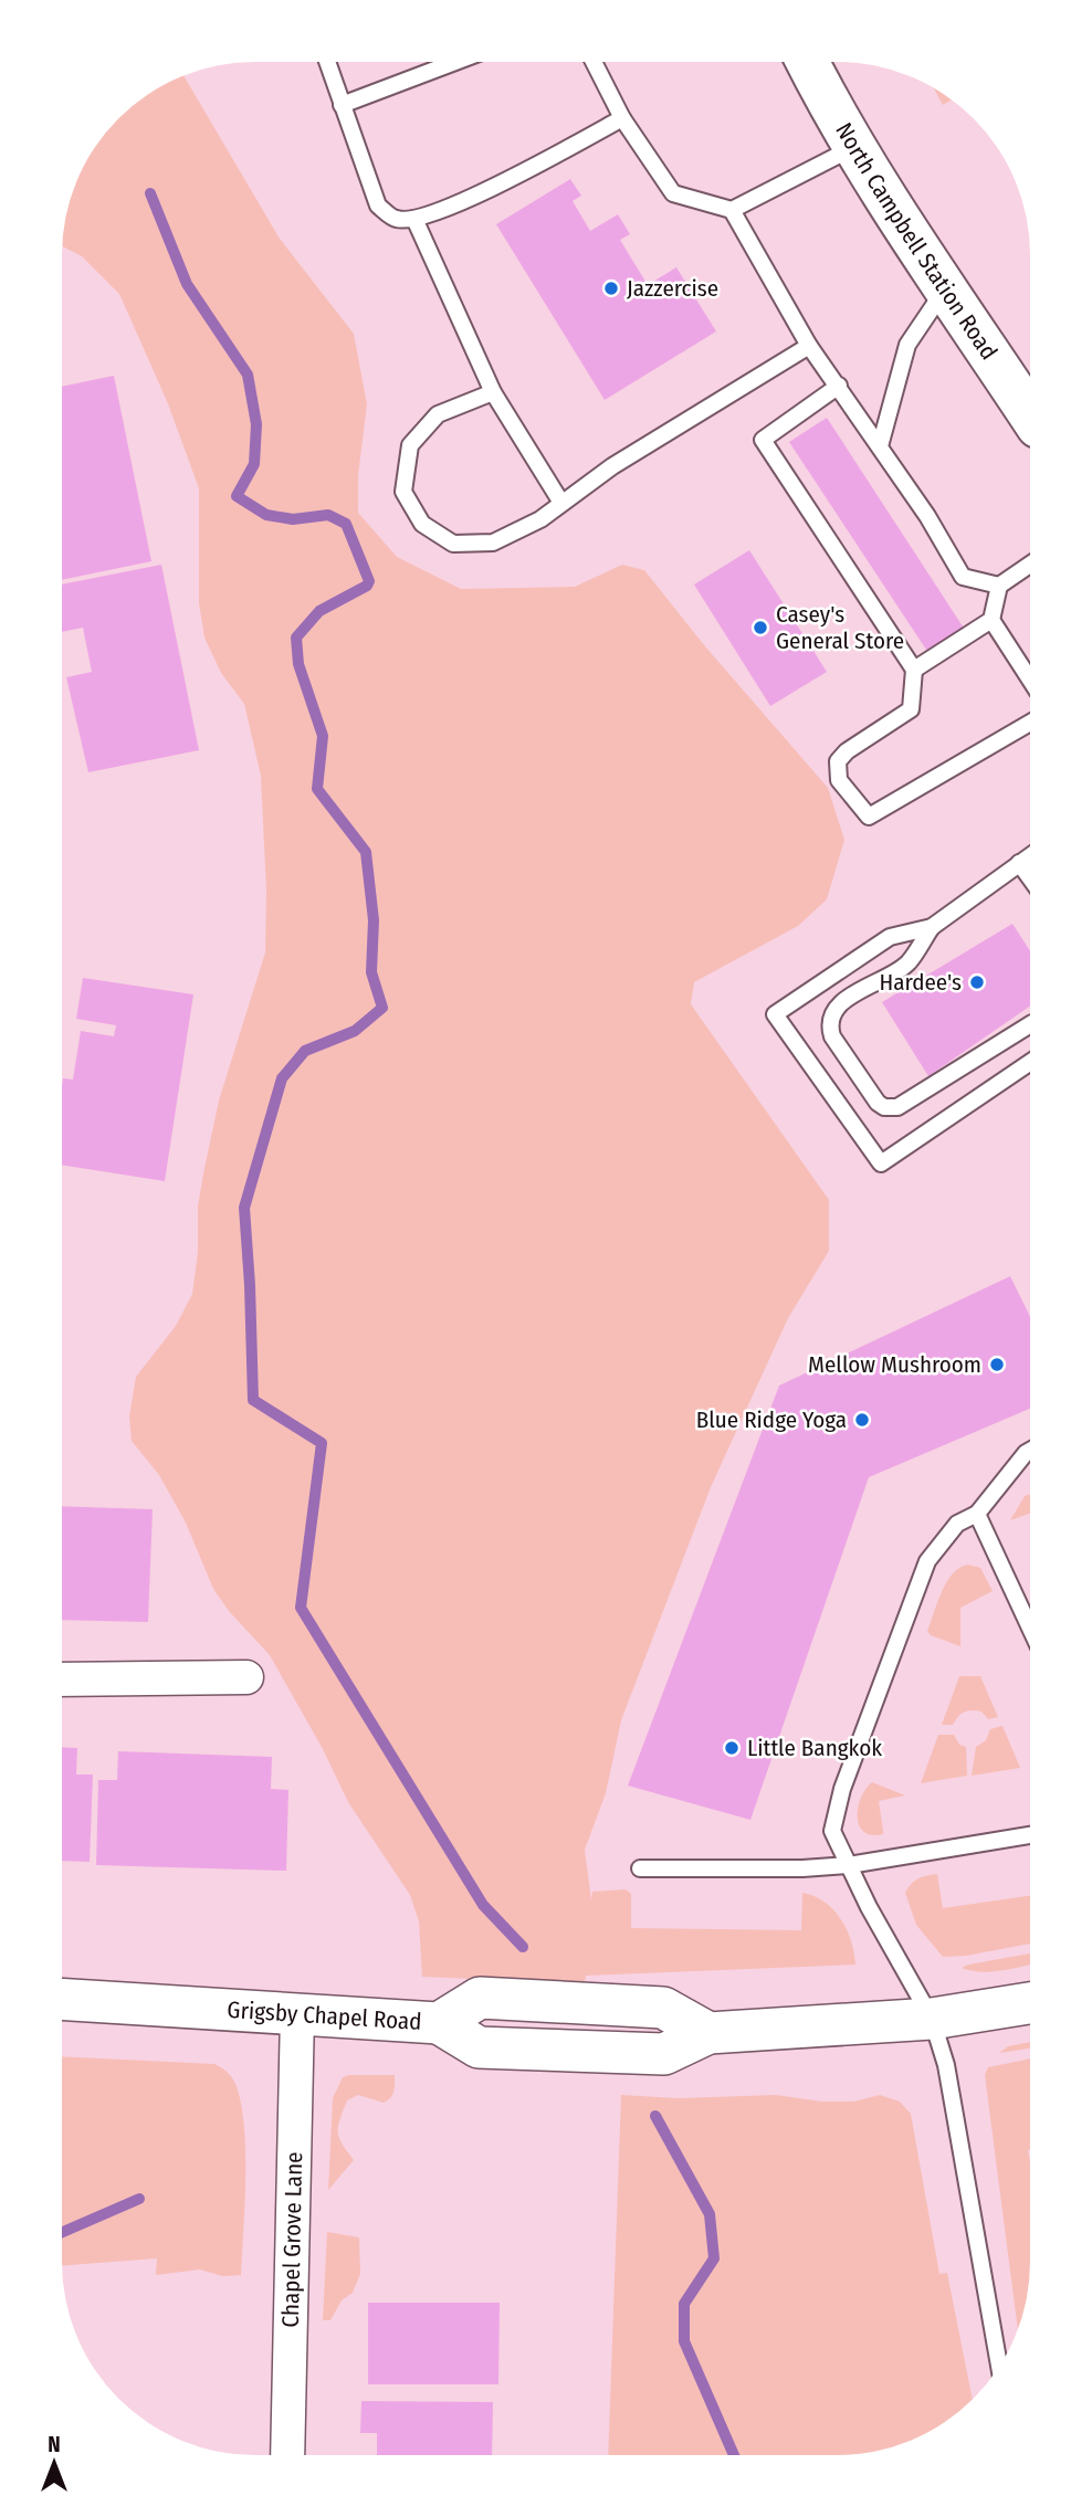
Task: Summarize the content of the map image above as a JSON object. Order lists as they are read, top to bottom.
{
  "streets": {
    "main road": ["North Campbell Station Road"],
    "street": ["Grigsby Chapel Road", "Chapel Grove Lane"]
  },
  "crossings": [
    ["Grigsby Chapel Road", "Chapel Grove Lane"]
  ],
  "places": [
    "Jazzercise",
    "Casey's General Store",
    "Hardee's",
    "Mellow Mushroom",
    "Blue Ridge Yoga",
    "Little Bangkok"
  ],
  "north": "top"
}
